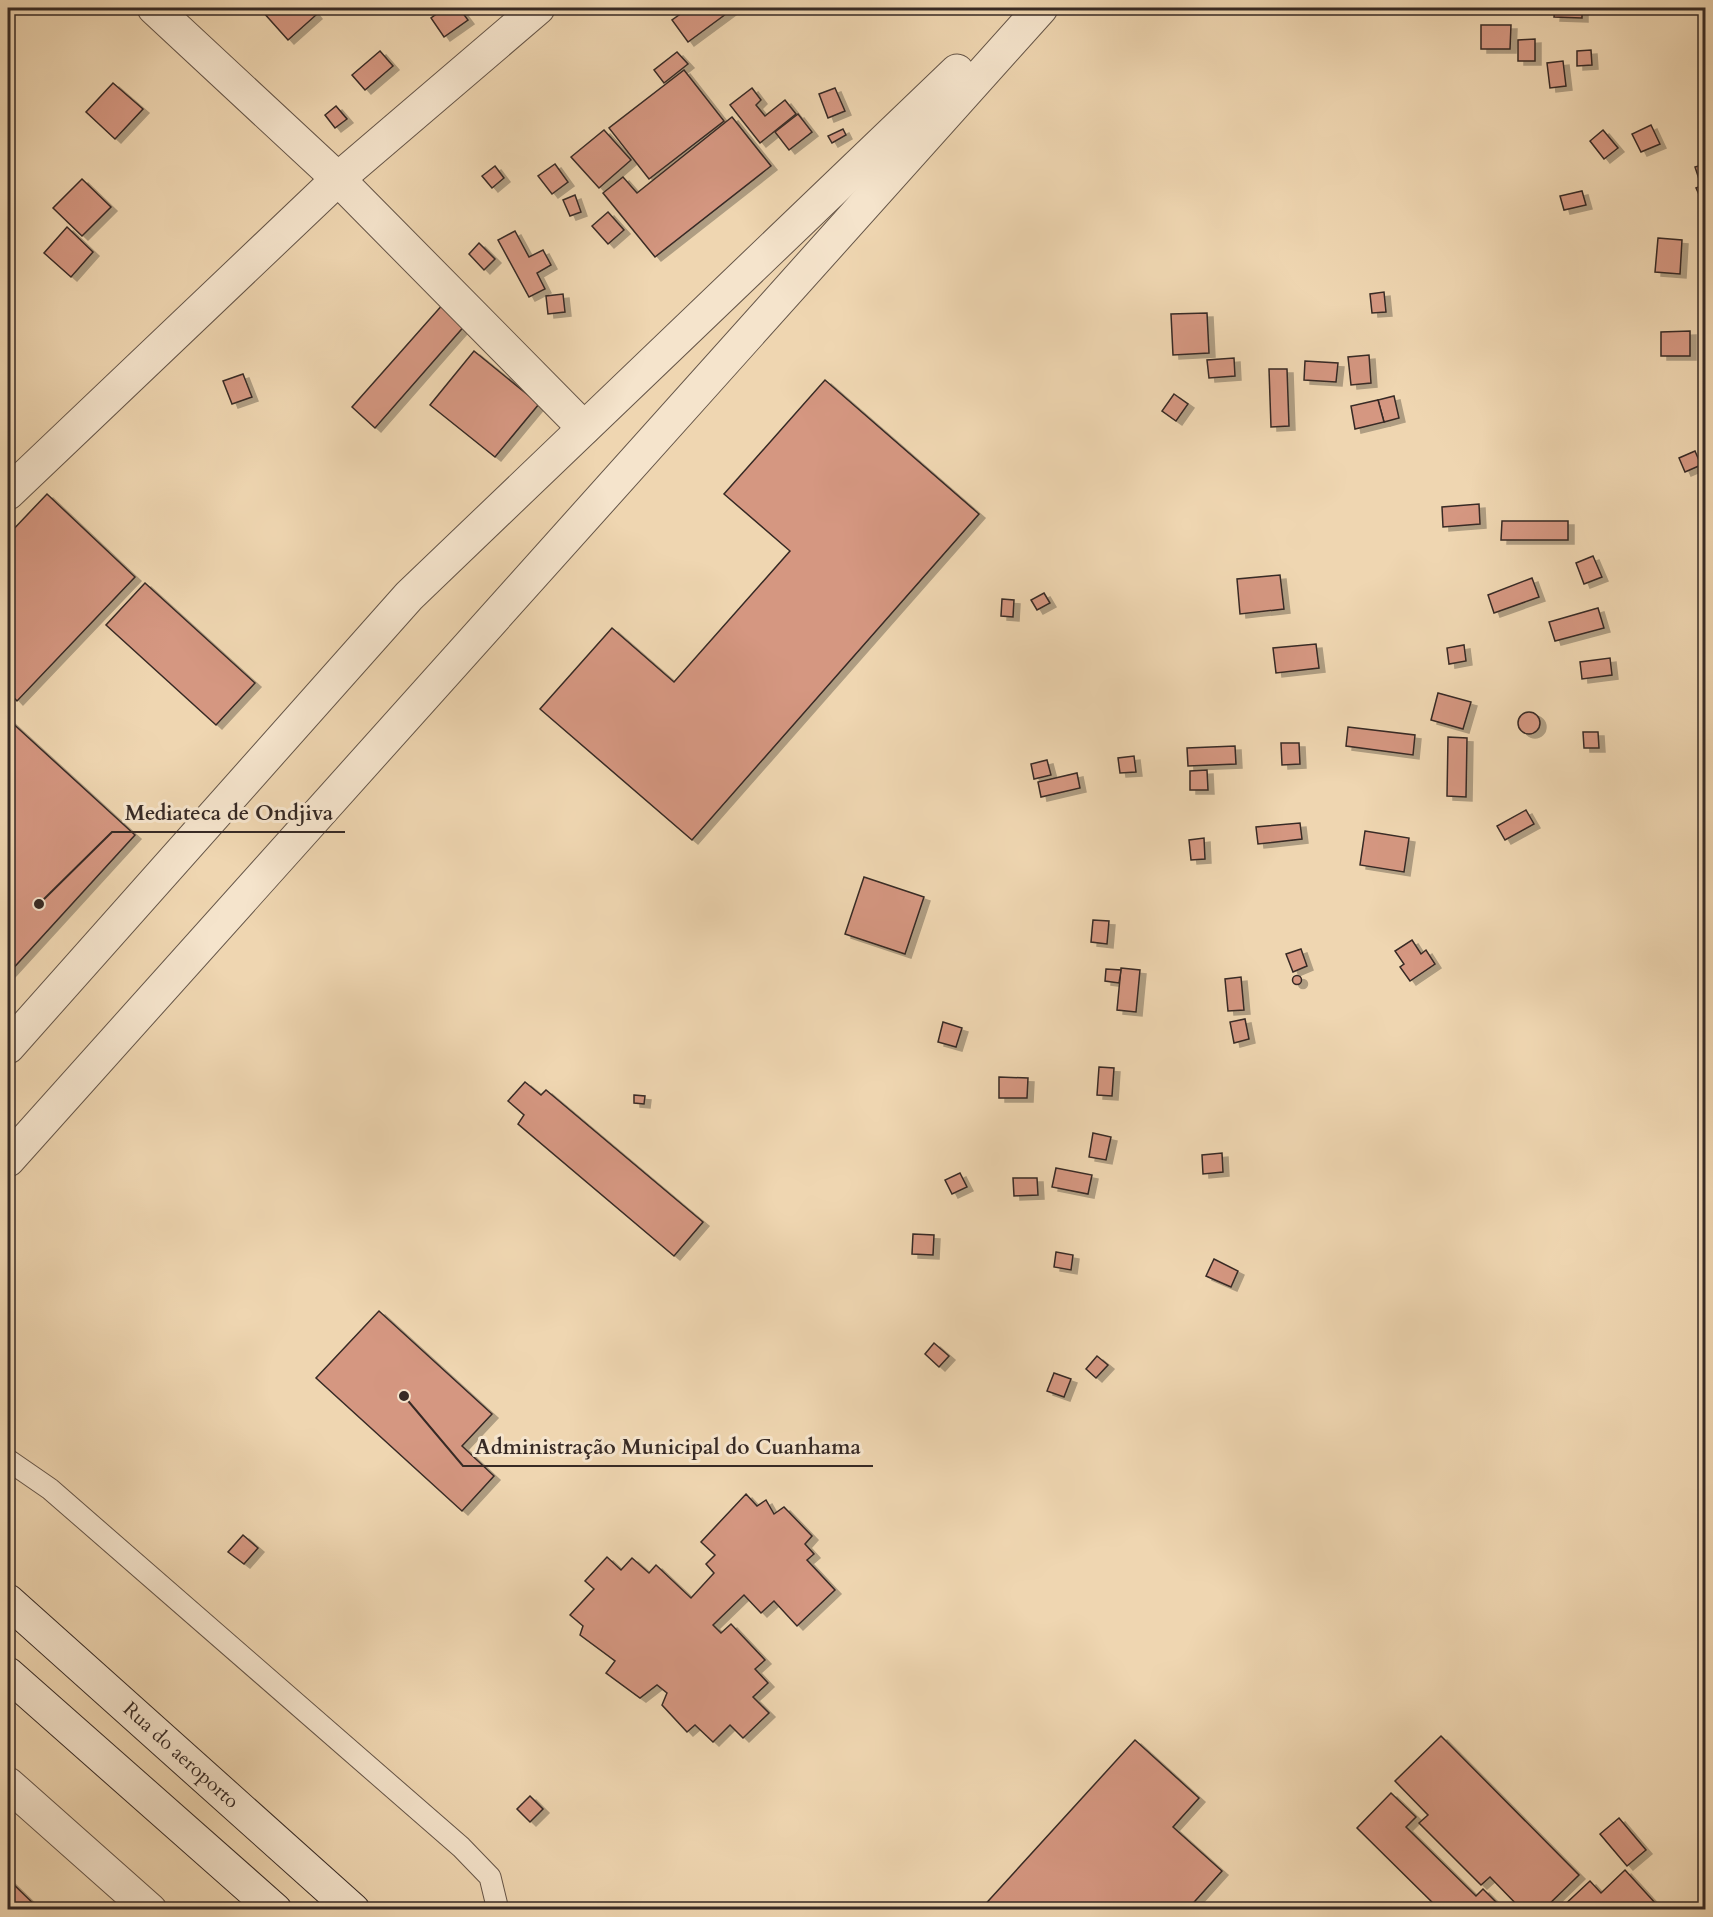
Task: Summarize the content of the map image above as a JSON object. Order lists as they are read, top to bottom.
{
  "streets": {
    "street": ["Rua do aeroporto"]
  },
  "places": ["Mediateca de Ondjiva", "Administração Municipal do Cuanhama"]
}
